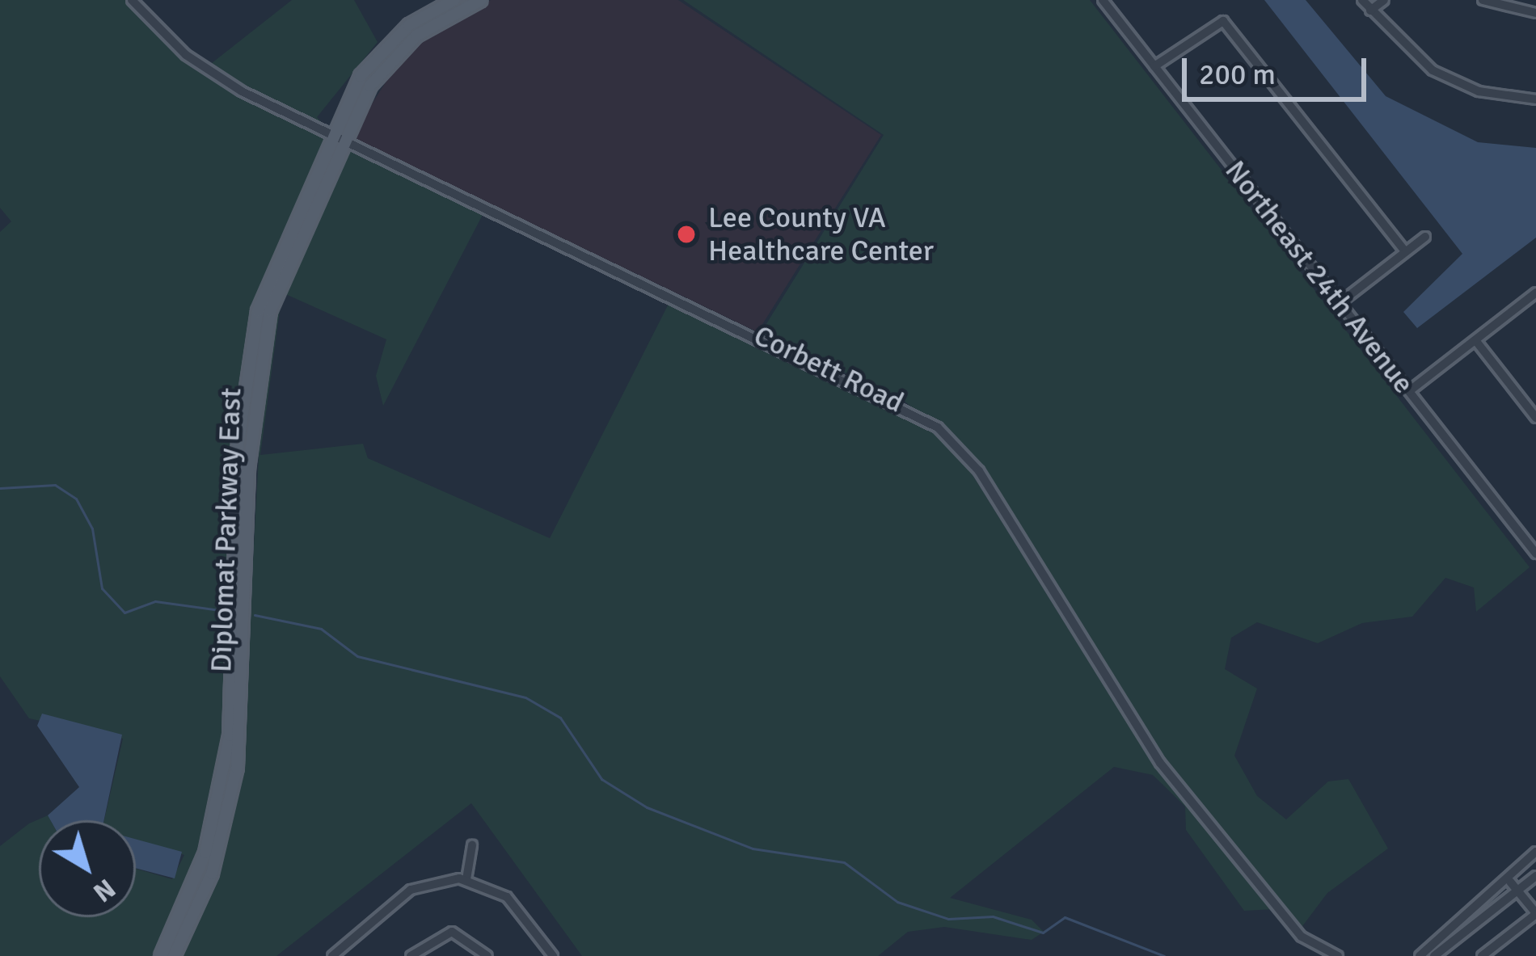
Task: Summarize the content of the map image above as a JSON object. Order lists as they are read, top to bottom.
{
  "streets": {
    "main road": ["Diplomat Parkway East"],
    "street": ["Northeast 24th Avenue", "Corbett Road"]
  },
  "crossings": [
    ["Corbett Road", "Diplomat Parkway East"]
  ],
  "places": ["Lee County VA Healthcare Center"],
  "scale_bar": "200 m",
  "north": "bottom right"
}
